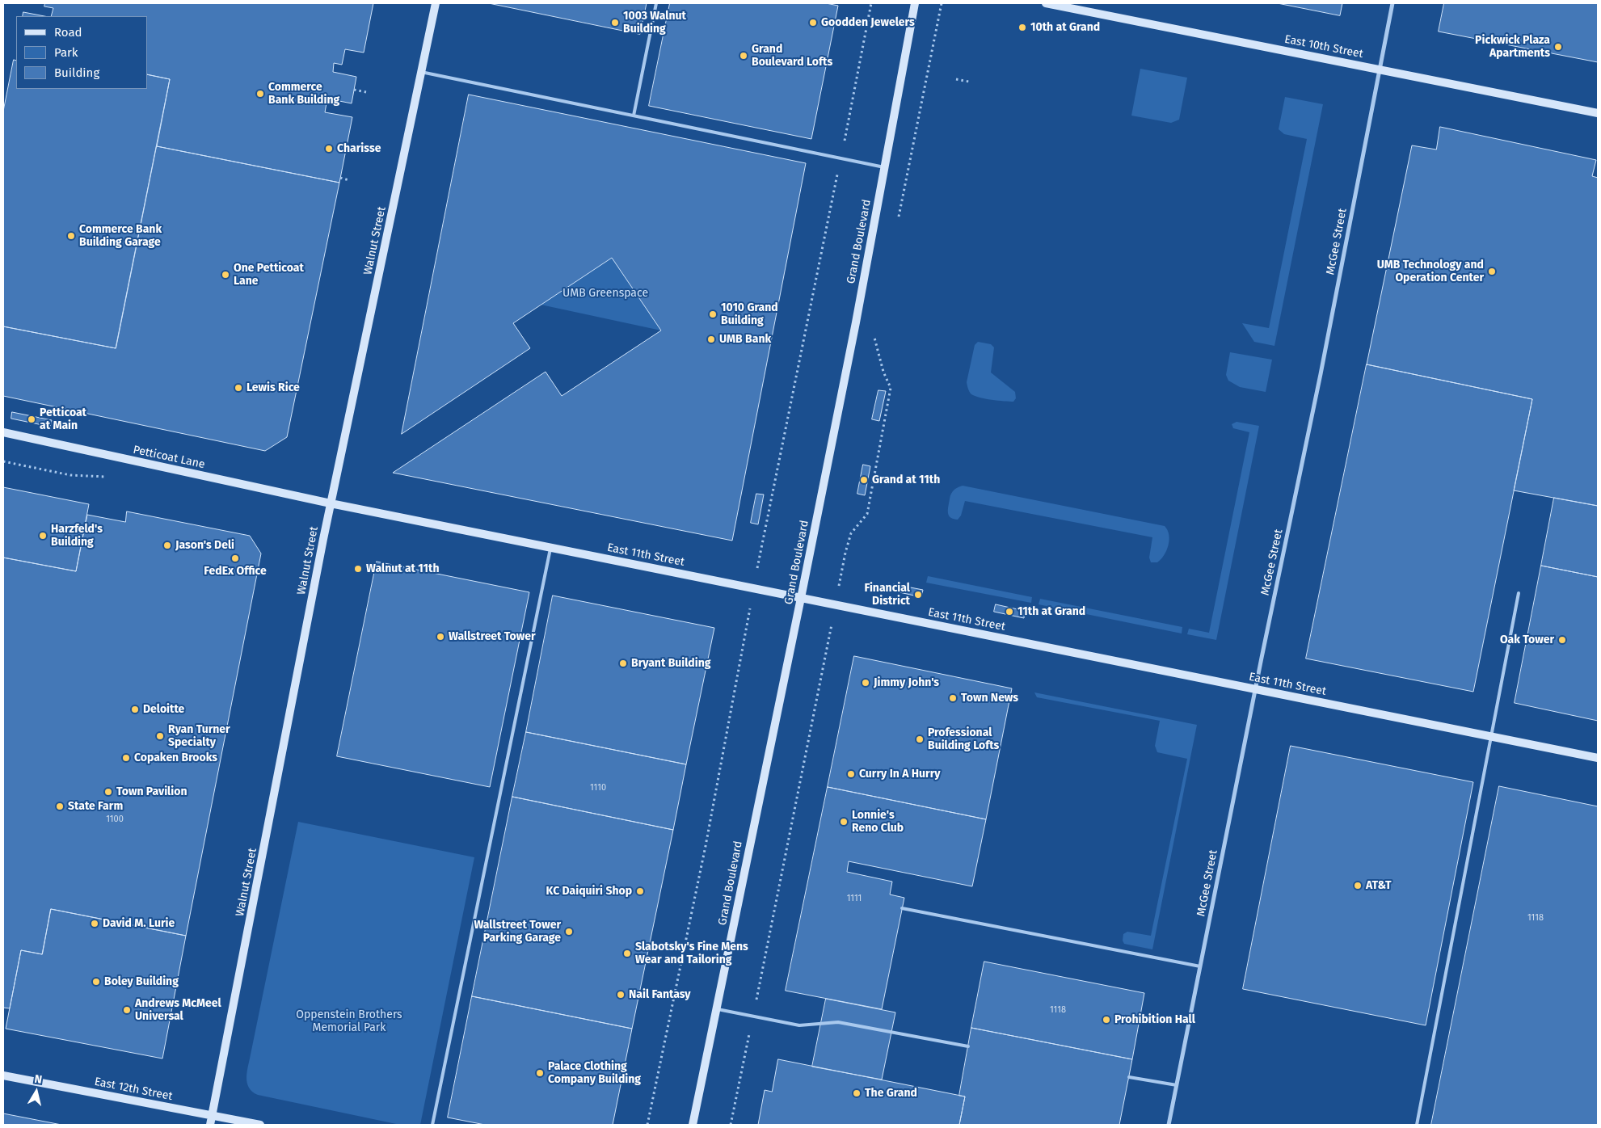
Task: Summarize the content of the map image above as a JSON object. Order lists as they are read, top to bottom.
{
  "streets": {
    "street": [
      "East 10th Street",
      "Walnut Street",
      "Grand Boulevard",
      "McGee Street",
      "Petticoat Lane",
      "East 11th Street",
      "East 12th Street"
    ]
  },
  "crossings": [
    ["East 10th Street", "McGee Street"],
    ["Walnut Street", "Petticoat Lane"],
    ["Walnut Street", "East 11th Street"],
    ["Walnut Street", "East 12th Street"],
    ["Grand Boulevard", "East 11th Street"],
    ["McGee Street", "East 11th Street"],
    ["Petticoat Lane", "East 11th Street"]
  ],
  "parks": ["UMB Greenspace", "Oppenstein Brothers Memorial Park"],
  "places": [
    "1003 Walnut Building",
    "Goodden Jewelers",
    "10th at Grand",
    "Pickwick Plaza Apartments",
    "Grand Boulevard Lofts",
    "Commerce Bank Building",
    "Charisse",
    "Commerce Bank Building Garage",
    "UMB Technology and Operation Center",
    "One Petticoat Lane",
    "1010 Grand Building",
    "UMB Bank",
    "Lewis Rice",
    "Petticoat at Main",
    "Grand at 11th",
    "Harzfeld's Building",
    "Jason's Deli",
    "FedEx Office",
    "Walnut at 11th",
    "Financial District",
    "11th at Grand",
    "Wallstreet Tower",
    "Oak Tower",
    "Bryant Building",
    "Jimmy John's",
    "Town News",
    "Deloitte",
    "Ryan Turner Specialty",
    "Professional Building Lofts",
    "Copaken Brooks",
    "Curry In A Hurry",
    "Town Pavilion",
    "State Farm",
    "Lonnie's Reno Club",
    "AT&T",
    "KC Daiquiri Shop",
    "David M. Lurie",
    "Wallstreet Tower Parking Garage",
    "Slabotsky's Fine Mens Wear and Tailoring",
    "Boley Building",
    "Nail Fantasy",
    "Andrews McMeel Universal",
    "Prohibition Hall",
    "Palace Clothing Company Building",
    "The Grand"
  ],
  "house_numbers": [
    "1110",
    "1100",
    "1111",
    "1118",
    "1118"
  ],
  "legend": ["Road", "Park", "Building"],
  "north": "top"
}
